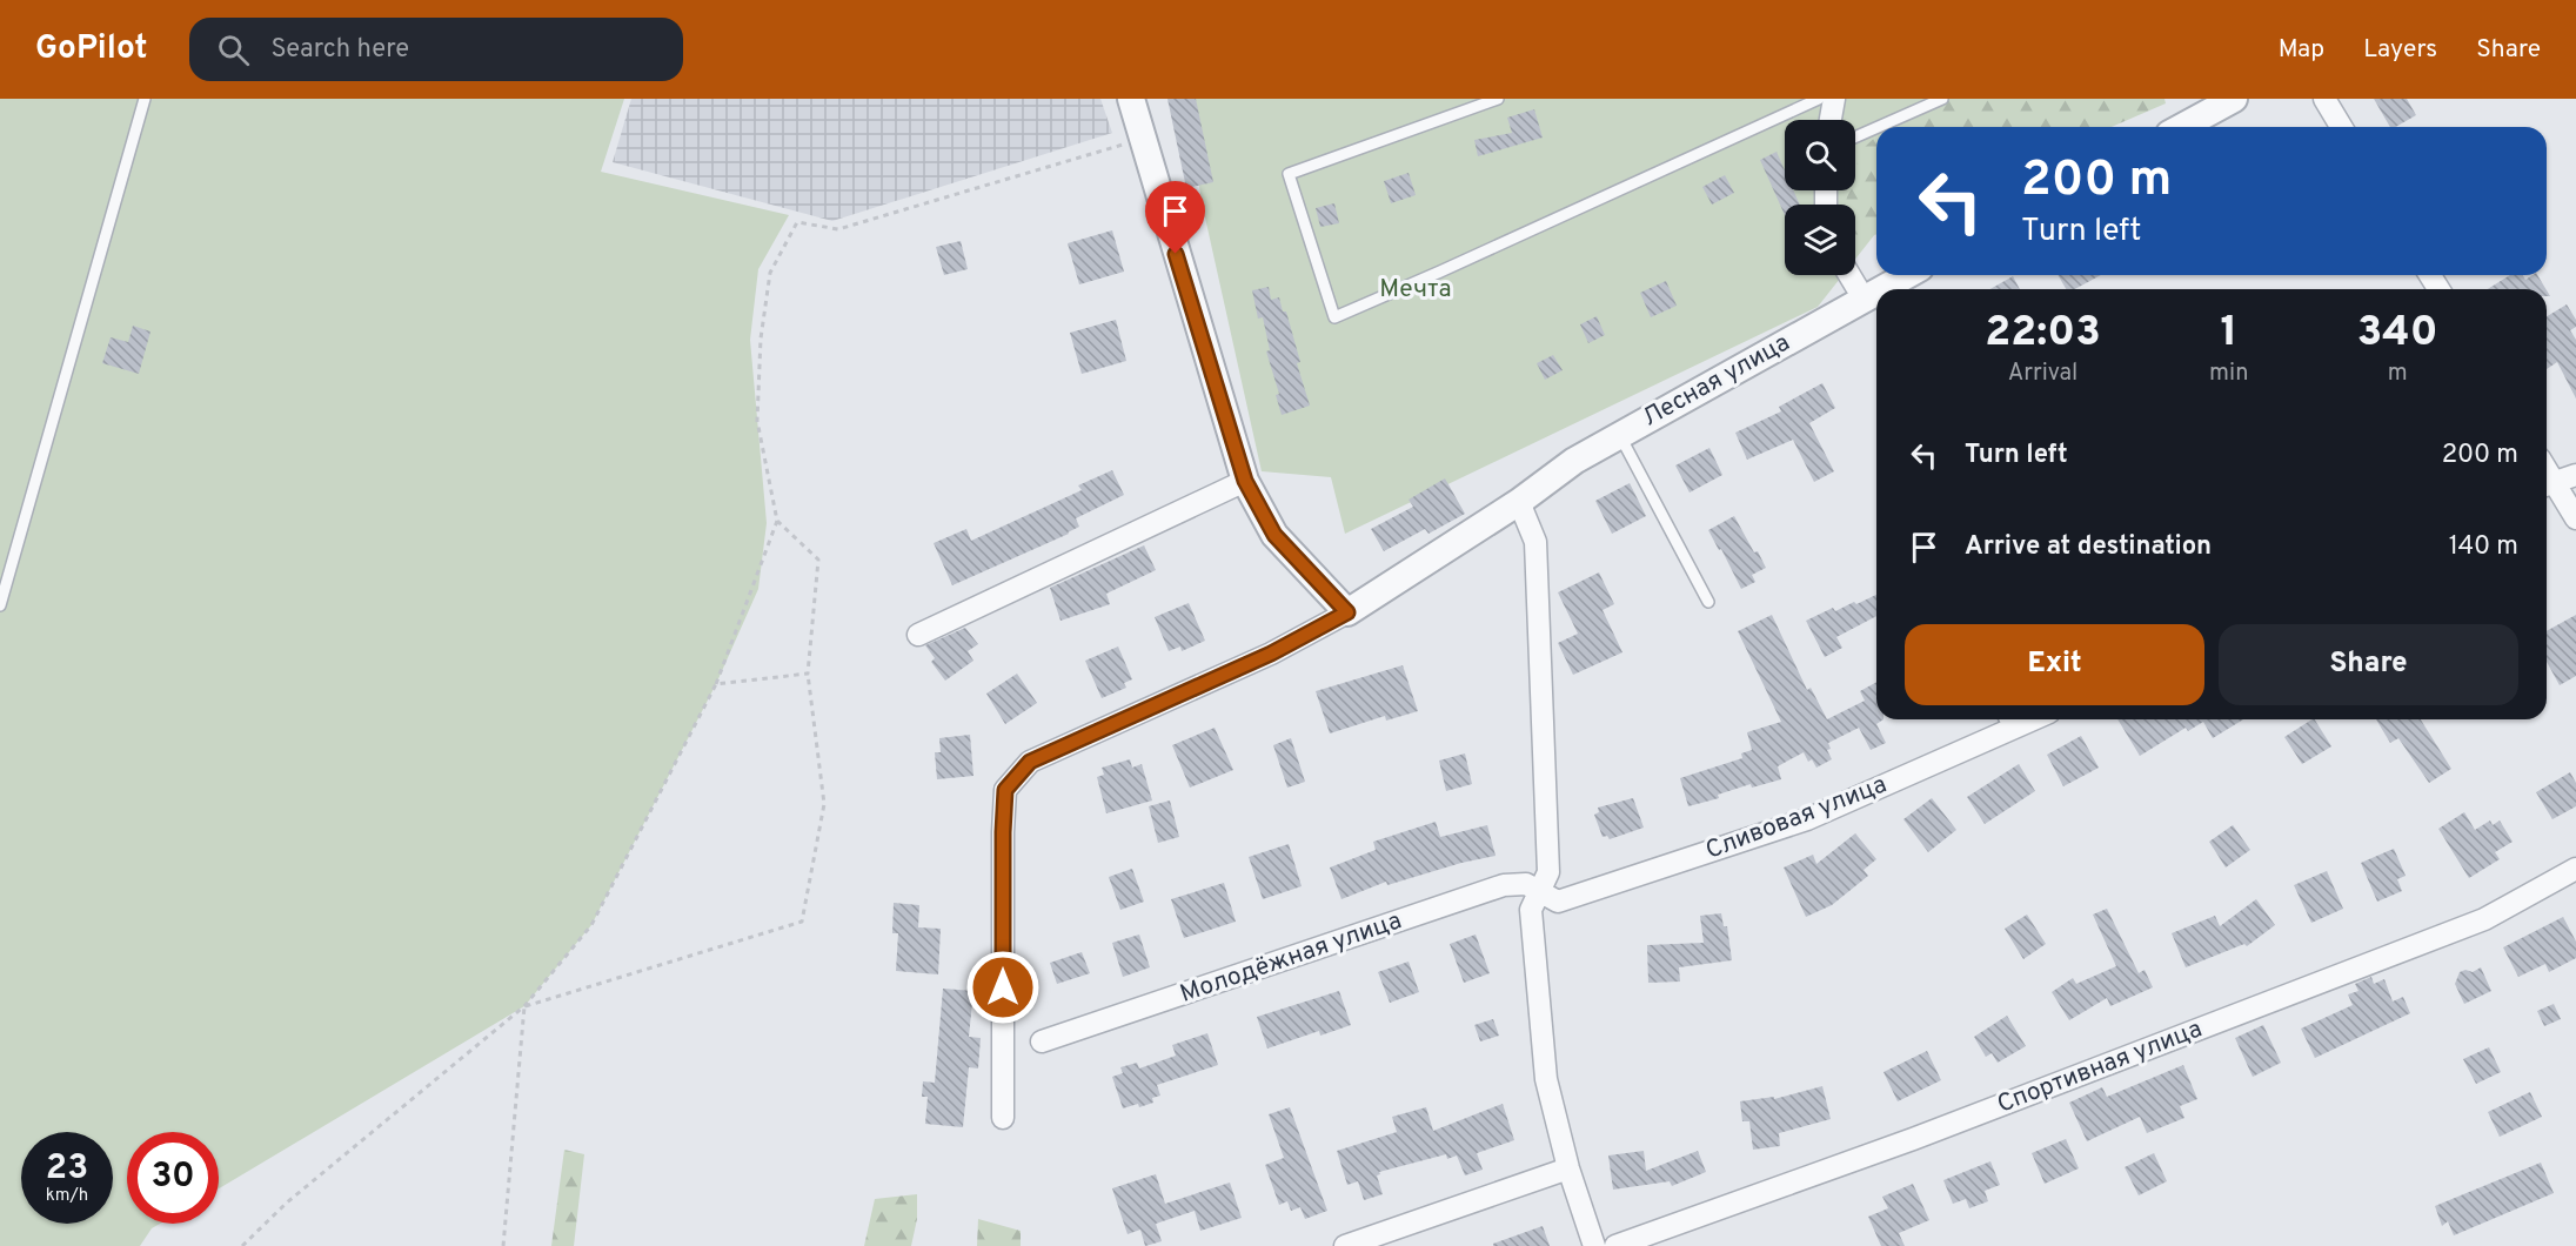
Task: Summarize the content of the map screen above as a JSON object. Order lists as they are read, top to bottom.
{
  "streets": {
    "street": [
      "Лесная улица",
      "Сливовая улица",
      "Молодёжная улица",
      "Спортивная улица"
    ]
  },
  "crossings": [
    ["Сливовая улица", "Молодёжная улица"]
  ],
  "parks": ["Мечта"],
  "page": {
    "header": "GoPilot",
    "search": "Search here",
    "nav": ["Map", "Layers", "Share"],
    "turn": ["200 m", "Turn left"],
    "eta": [
      "22:03",
      "Arrival",
      "1",
      "min",
      "340",
      "m"
    ],
    "list": [
      {
        "name": "Turn left",
        "value": "200 m"
      },
      {
        "name": "Arrive at destination",
        "value": "140 m"
      }
    ],
    "buttons": ["Exit", "Share"],
    "speed": "23 km/h",
    "limit": "30"
  }
}
